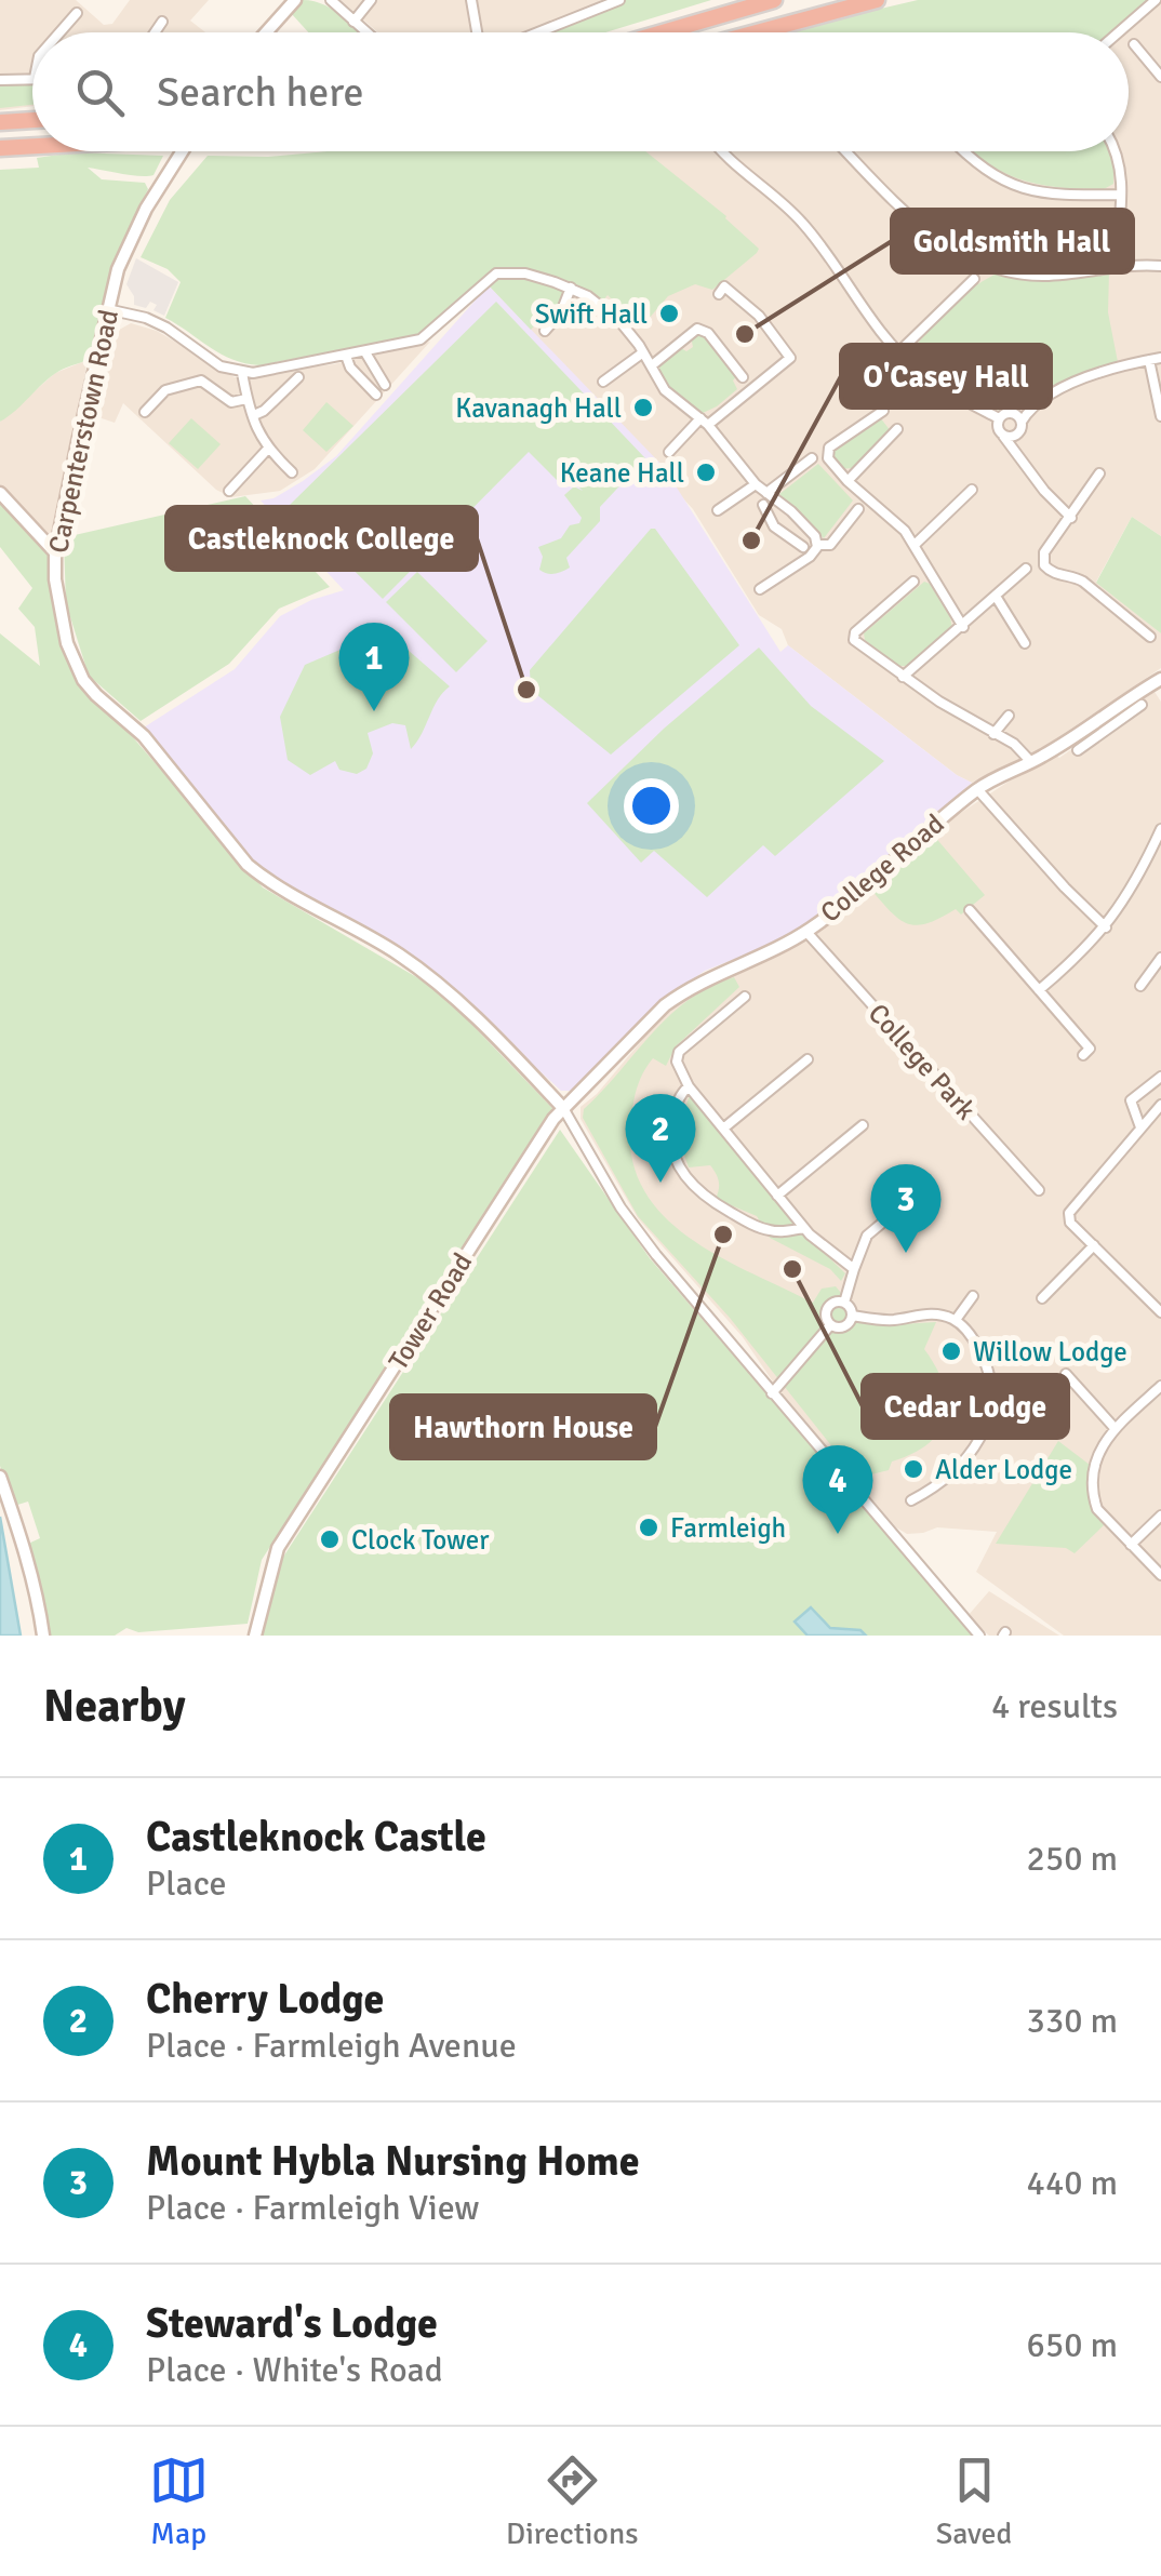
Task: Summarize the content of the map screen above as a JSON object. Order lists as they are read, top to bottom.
{
  "streets": {
    "street": [
      "Carpenterstown Road",
      "College Road",
      "College Park",
      "Tower Road"
    ]
  },
  "crossings": [
    ["Carpenterstown Road", "College Road"],
    ["Carpenterstown Road", "Tower Road"],
    ["College Road", "College Park"],
    ["College Road", "Tower Road"]
  ],
  "places": [
    "Swift Hall",
    "Goldsmith Hall",
    "Kavanagh Hall",
    "Keane Hall",
    "O'Casey Hall",
    "Castleknock College",
    "Hawthorn House",
    "Cedar Lodge",
    "Willow Lodge",
    "Alder Lodge",
    "Farmleigh",
    "Clock Tower"
  ],
  "page": {
    "search": "Search here",
    "pins": [
      "1",
      "2",
      "3",
      "4"
    ],
    "heading": ["Nearby", "4 results"],
    "list": [
      {
        "mark": "1",
        "name": "Castleknock Castle",
        "note": "Place",
        "value": "250 m"
      },
      {
        "mark": "2",
        "name": "Cherry Lodge",
        "note": "Place · Farmleigh Avenue",
        "value": "330 m"
      },
      {
        "mark": "3",
        "name": "Mount Hybla Nursing Home",
        "note": "Place · Farmleigh View",
        "value": "440 m"
      },
      {
        "mark": "4",
        "name": "Steward's Lodge",
        "note": "Place · White's Road",
        "value": "650 m"
      }
    ],
    "nav": ["Map", "Directions", "Saved"]
  }
}
